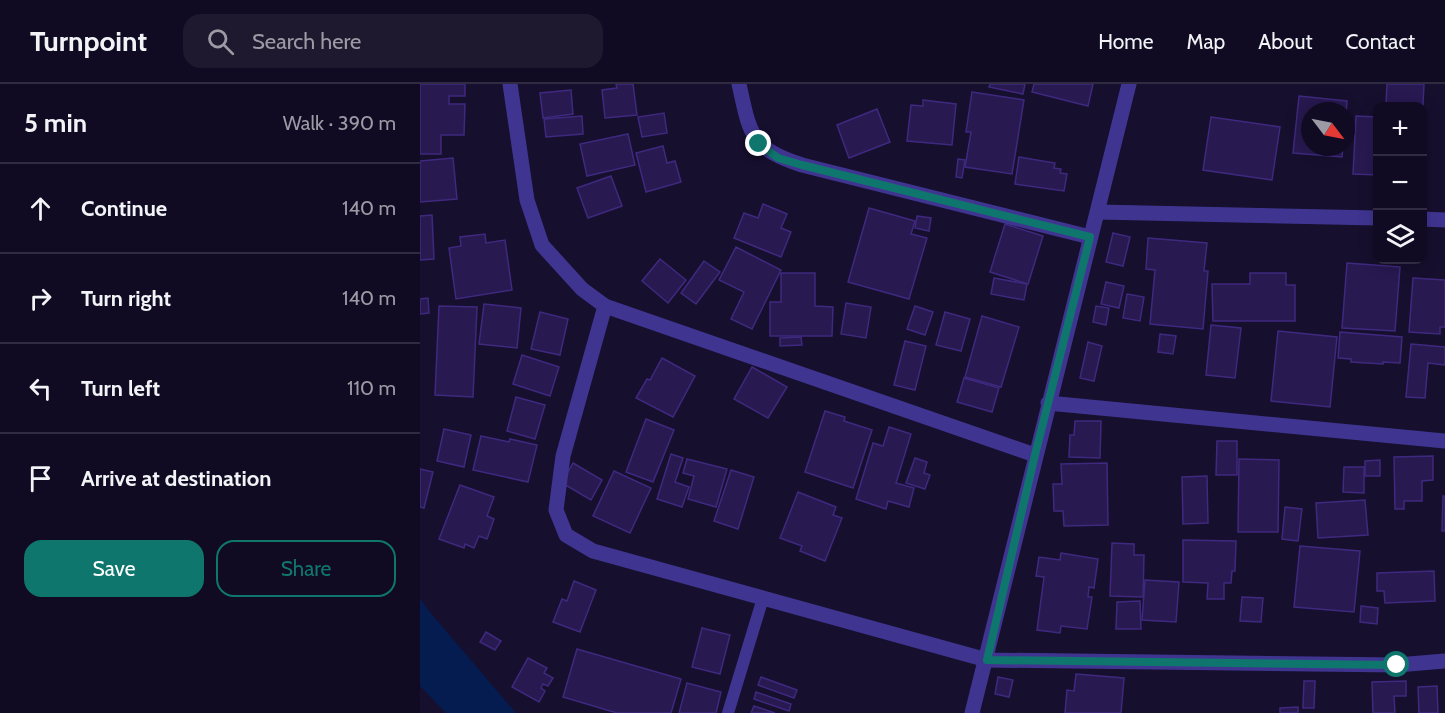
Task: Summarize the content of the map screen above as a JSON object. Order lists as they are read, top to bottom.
{
  "north": "bottom right",
  "page": {
    "header": "Turnpoint",
    "search": "Search here",
    "nav": [
      "Home",
      "Map",
      "About",
      "Contact"
    ],
    "heading": ["5 min", "Walk · 390 m"],
    "map_buttons": ["+", "−"],
    "list": [
      ["Continue", "140 m"],
      ["Turn right", "140 m"],
      ["Turn left", "110 m"],
      "Arrive at destination"
    ],
    "buttons": ["Save", "Share"]
  }
}
